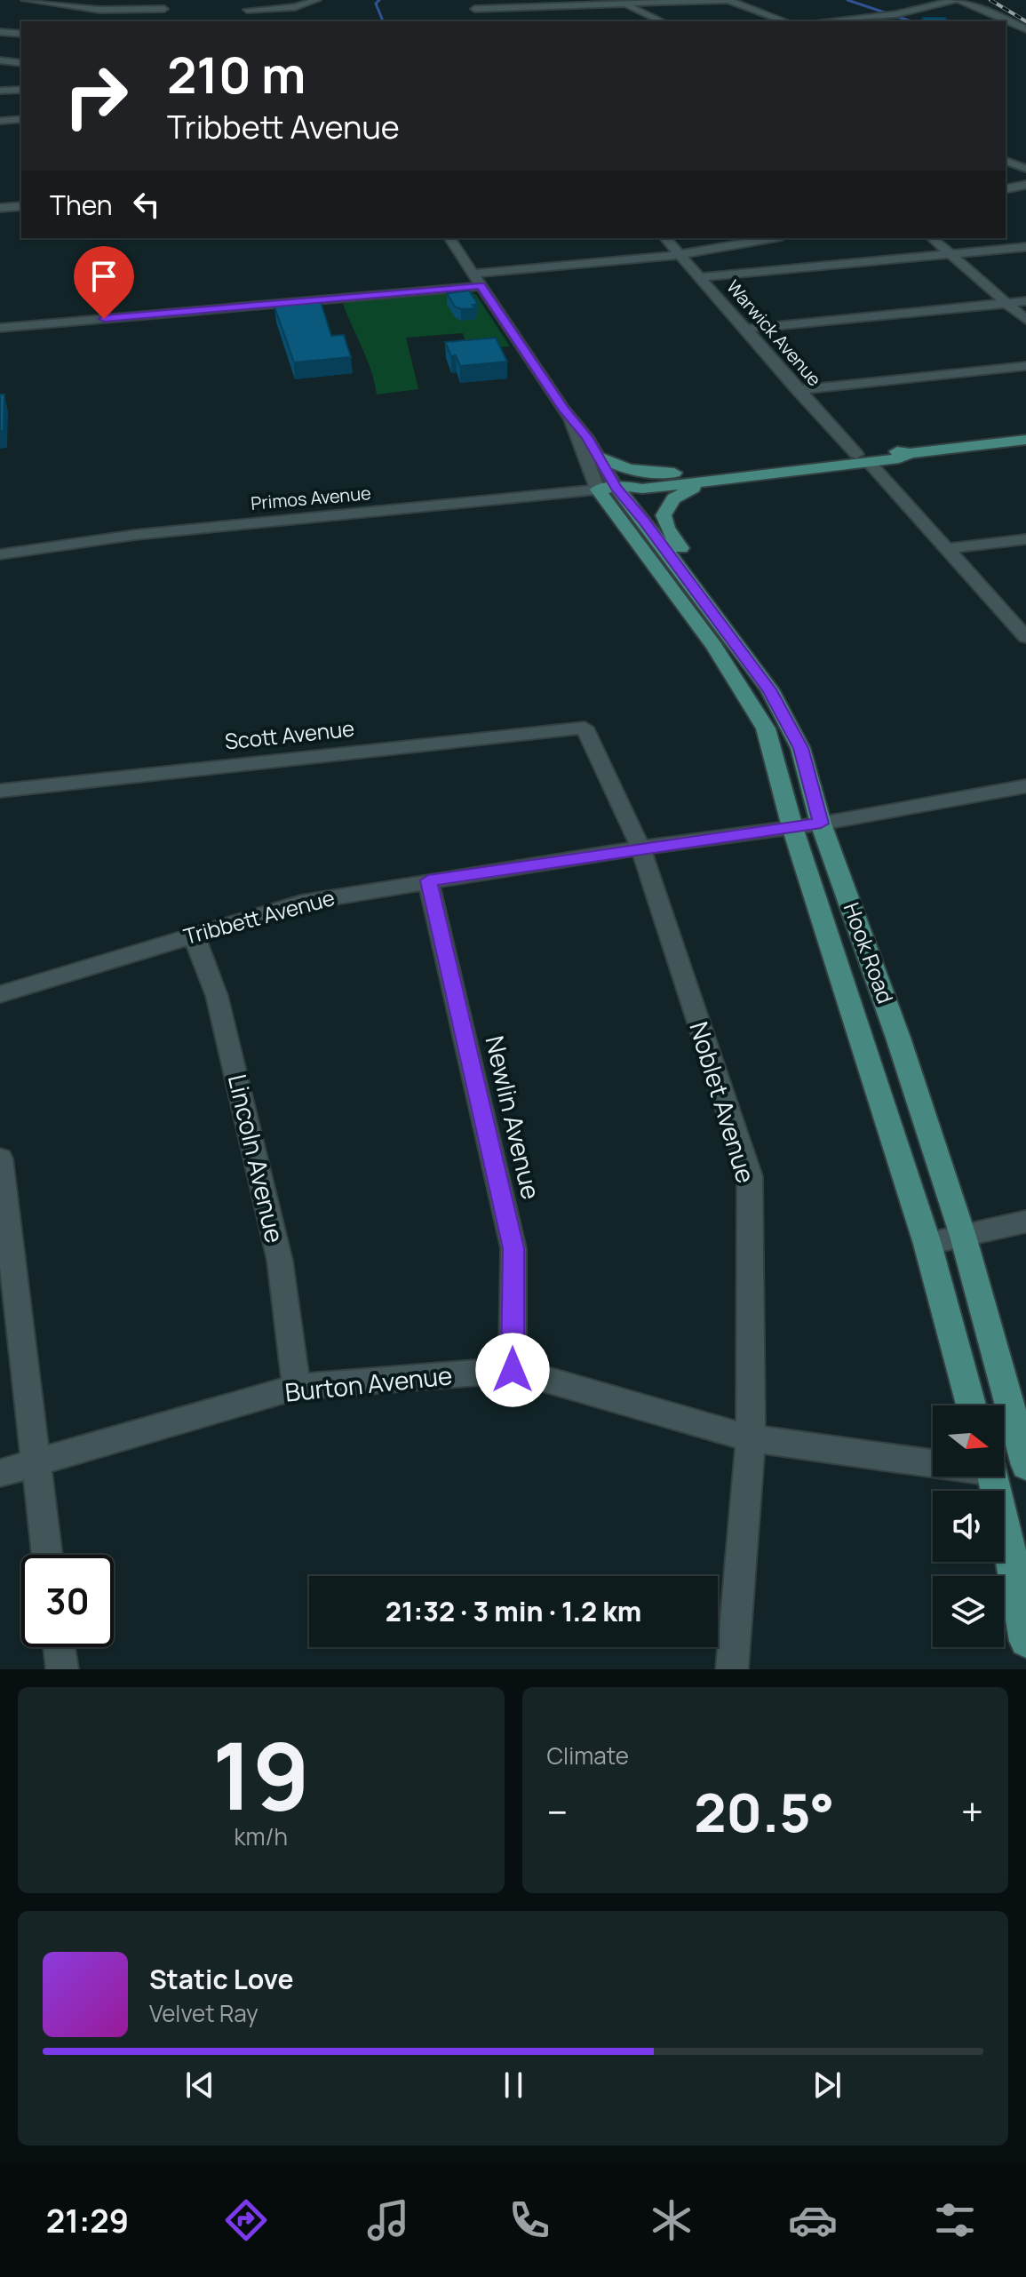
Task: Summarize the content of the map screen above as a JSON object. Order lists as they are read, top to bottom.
{
  "streets": {
    "main road": ["Primos Avenue", "Hook Road"],
    "street": [
      "Warwick Avenue",
      "Scott Avenue",
      "Tribbett Avenue",
      "Noblet Avenue",
      "Newlin Avenue",
      "Lincoln Avenue",
      "Burton Avenue"
    ]
  },
  "crossings": [
    ["Warwick Avenue", "Primos Avenue"],
    ["Primos Avenue", "Hook Road"],
    ["Scott Avenue", "Noblet Avenue"],
    ["Tribbett Avenue", "Hook Road"],
    ["Tribbett Avenue", "Noblet Avenue"],
    ["Tribbett Avenue", "Newlin Avenue"],
    ["Tribbett Avenue", "Lincoln Avenue"],
    ["Noblet Avenue", "Burton Avenue"],
    ["Newlin Avenue", "Burton Avenue"],
    ["Lincoln Avenue", "Burton Avenue"]
  ],
  "north": "right",
  "page": {
    "turn": ["210 m", "Tribbett Avenue"],
    "then": "Then",
    "limit": "30",
    "trip": "21:32 · 3 min · 1.2 km",
    "tile": [
      ["19", "km/h"],
      "Climate"
    ],
    "heat": ["−", "20.5°", "+"],
    "song": ["Static Love", "Velvet Ray"],
    "tabs": "21:29"
  }
}
